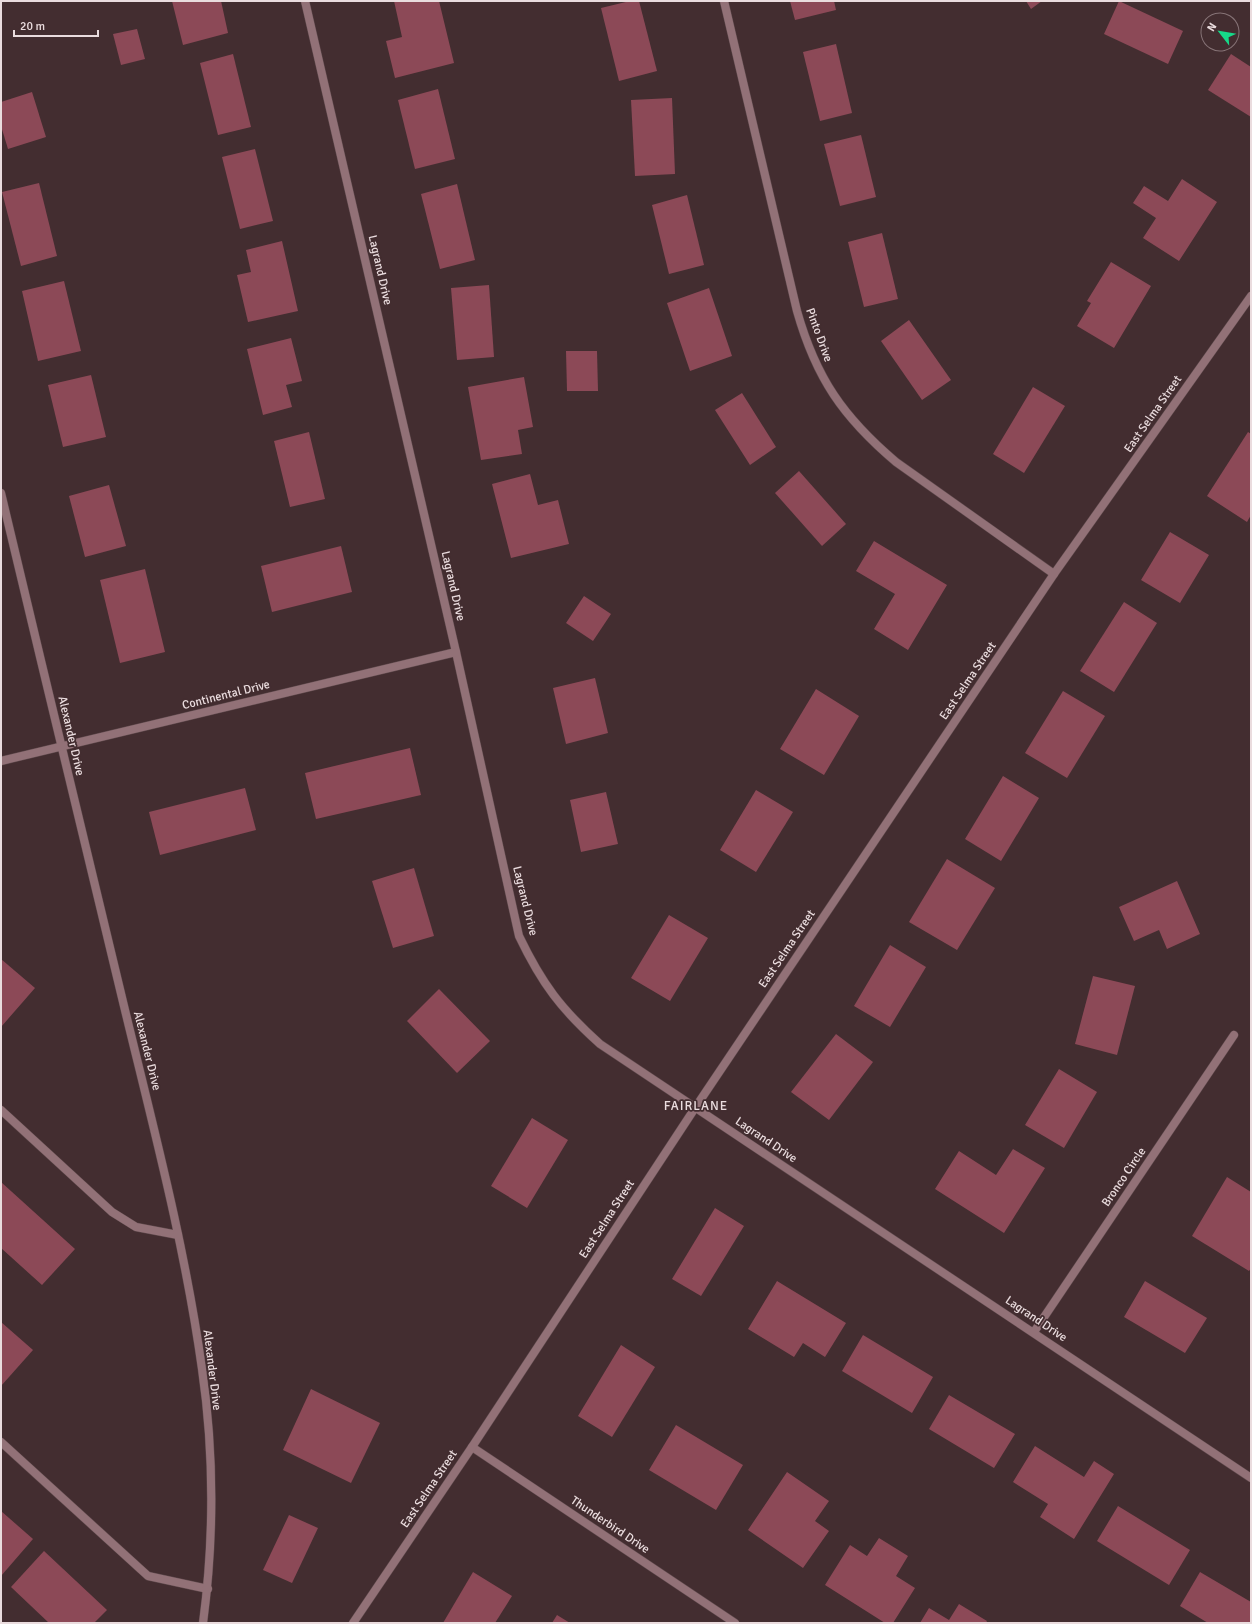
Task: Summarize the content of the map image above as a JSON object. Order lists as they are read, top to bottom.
{
  "streets": {
    "street": [
      "Lagrand Drive",
      "Pinto Drive",
      "East Selma Street",
      "Continental Drive",
      "Alexander Drive",
      "Bronco Circle",
      "Thunderbird Drive"
    ]
  },
  "crossings": [
    ["Lagrand Drive", "East Selma Street"],
    ["Lagrand Drive", "Continental Drive"],
    ["Lagrand Drive", "Bronco Circle"],
    ["Pinto Drive", "East Selma Street"],
    ["East Selma Street", "Thunderbird Drive"],
    ["Continental Drive", "Alexander Drive"]
  ],
  "districts": ["FAIRLANE"],
  "scale_bar": "20 m",
  "north": "top left"
}
